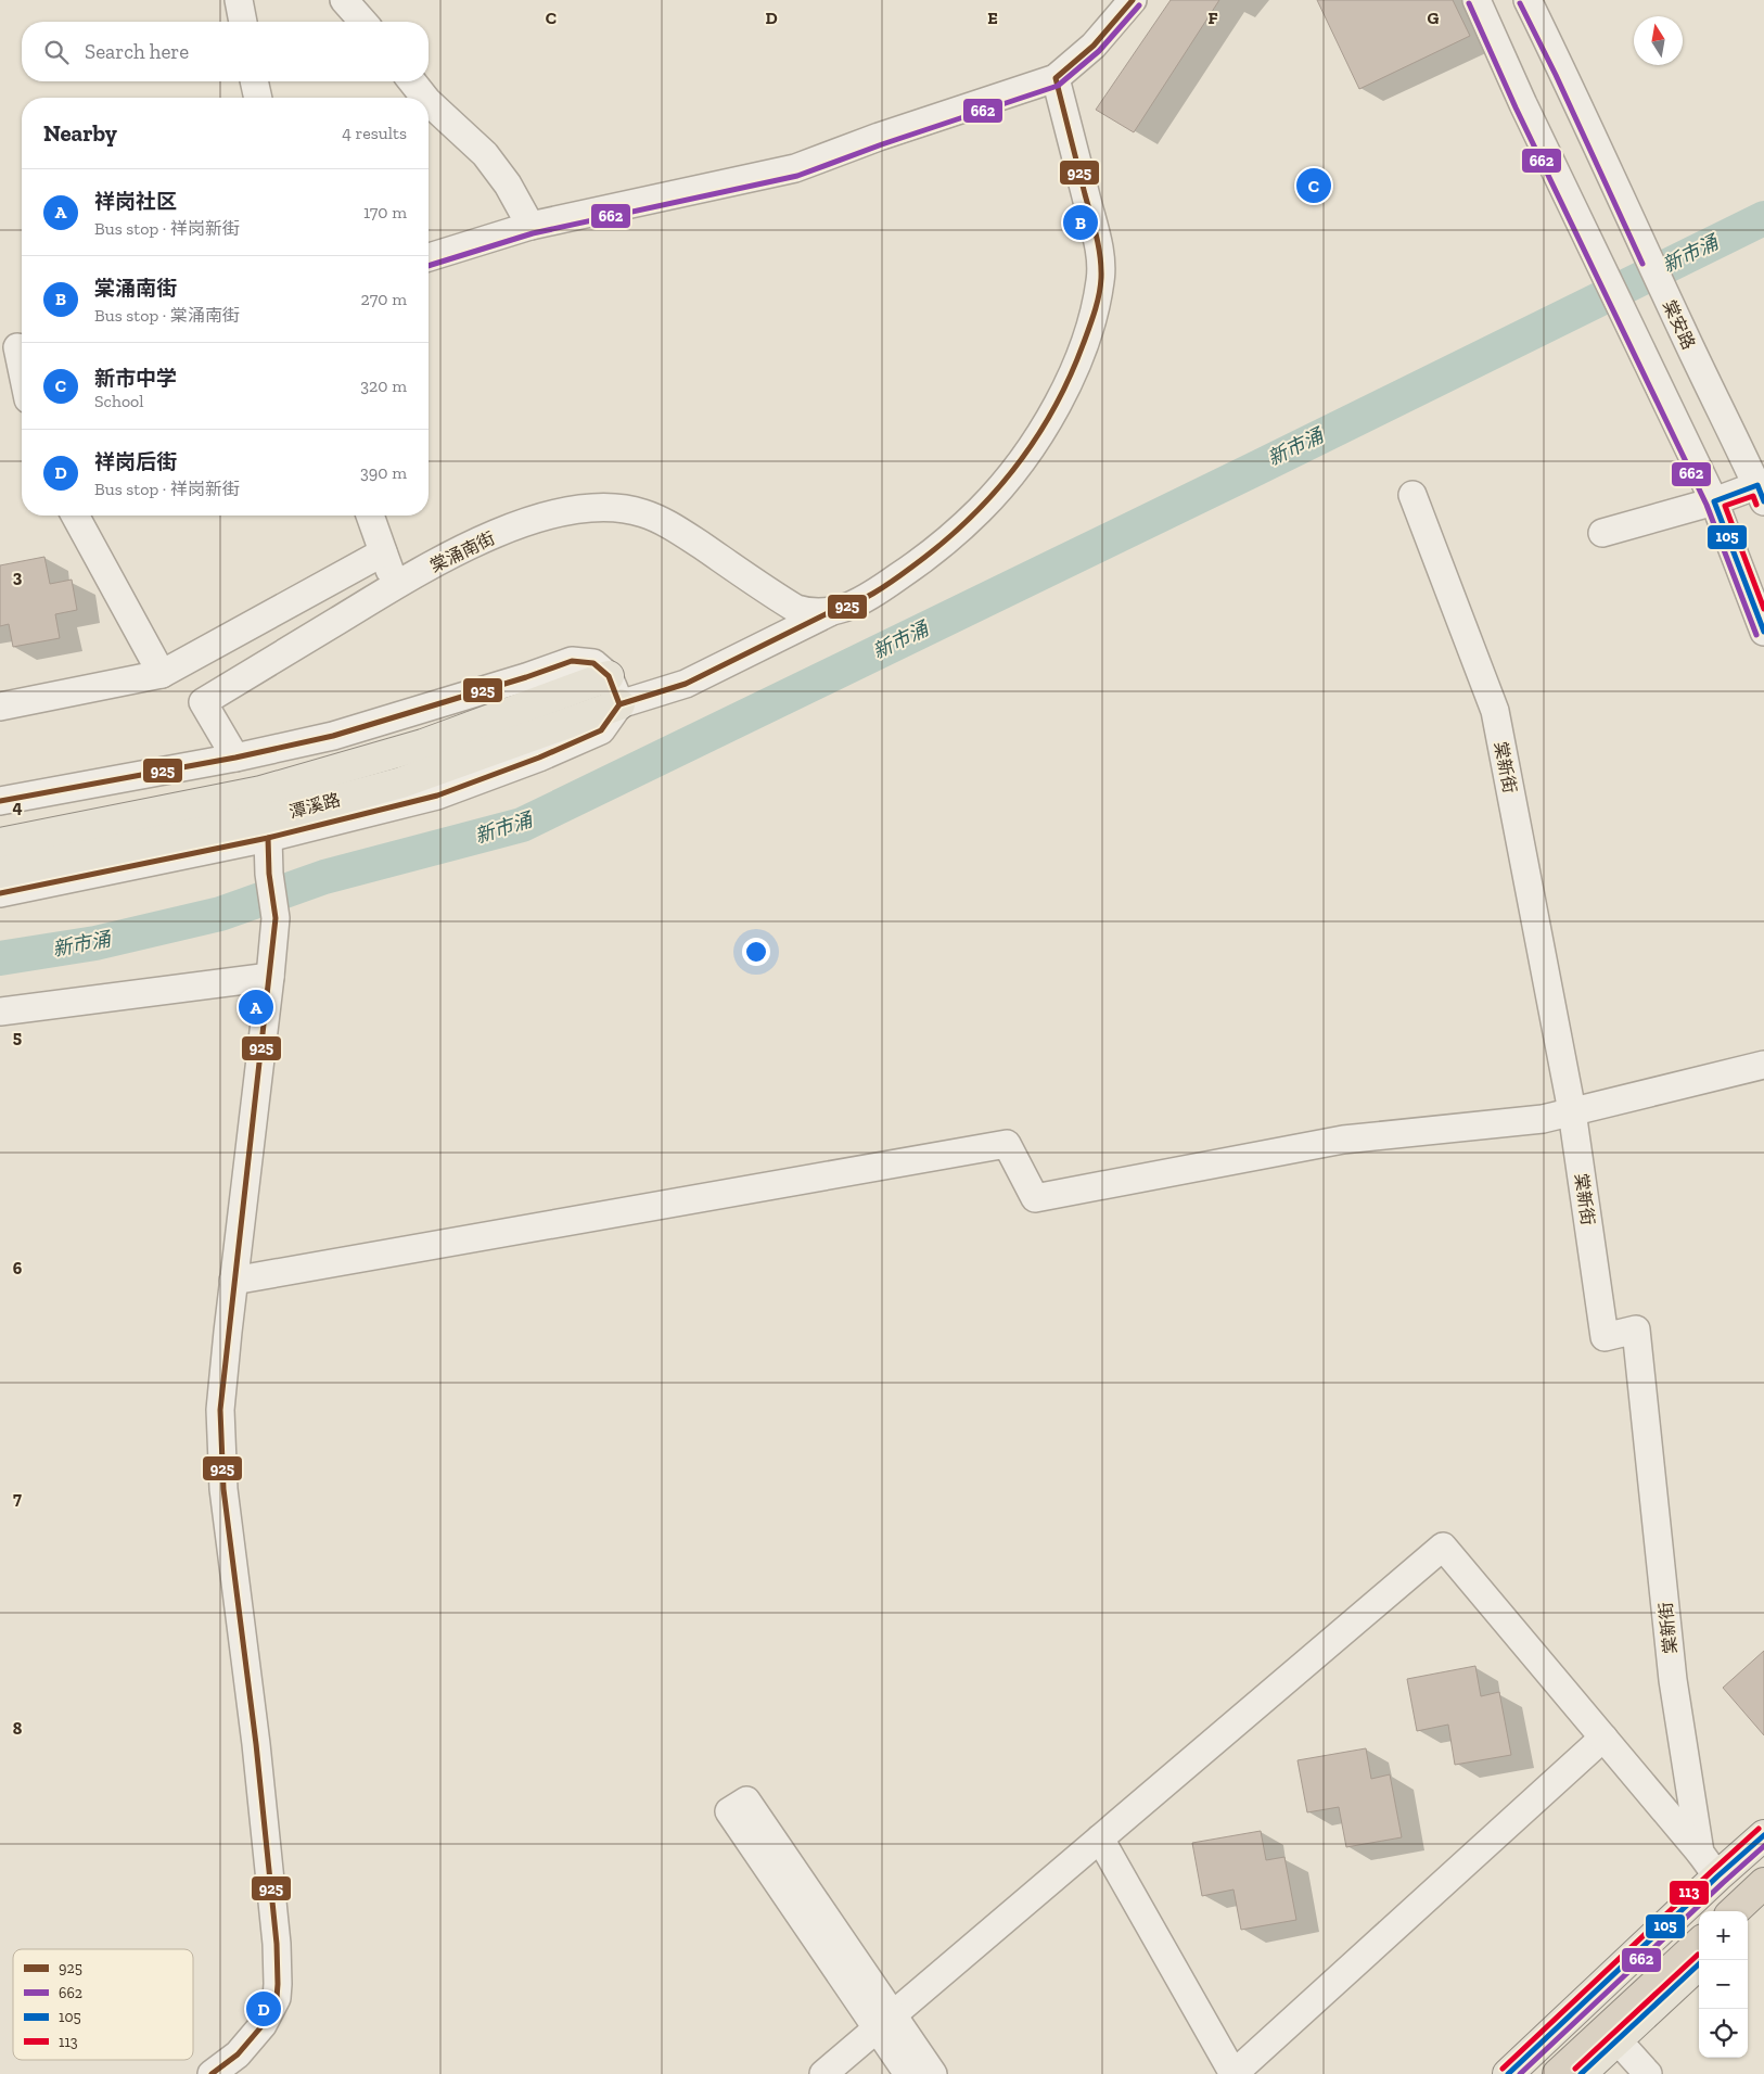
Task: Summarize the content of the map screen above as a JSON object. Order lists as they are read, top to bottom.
{
  "streets": {
    "main road": ["潭溪路"],
    "street": ["棠安路", "棠涌南街", "棠新街"]
  },
  "water": ["新市涌"],
  "lines": [
    "transit line 925",
    "transit line 662",
    "transit line 105",
    "transit line 113"
  ],
  "legend": [
    "925",
    "662",
    "105",
    "113"
  ],
  "north": "top",
  "page": {
    "search": "Search here",
    "heading": ["Nearby", "4 results"],
    "pins": [
      "C",
      "B",
      "A",
      "D"
    ],
    "list": [
      {
        "mark": "A",
        "name": "祥岗社区",
        "note": "Bus stop · 祥岗新街",
        "value": "170 m"
      },
      {
        "mark": "B",
        "name": "棠涌南街",
        "note": "Bus stop · 棠涌南街",
        "value": "270 m"
      },
      {
        "mark": "C",
        "name": "新市中学",
        "note": "School",
        "value": "320 m"
      },
      {
        "mark": "D",
        "name": "祥岗后街",
        "note": "Bus stop · 祥岗新街",
        "value": "390 m"
      }
    ],
    "map_buttons": ["+", "−"]
  },
  "grid": {
    "columns": [
      "C",
      "D",
      "E",
      "F",
      "G"
    ],
    "rows": [
      "3",
      "4",
      "5",
      "6",
      "7",
      "8"
    ]
  }
}
